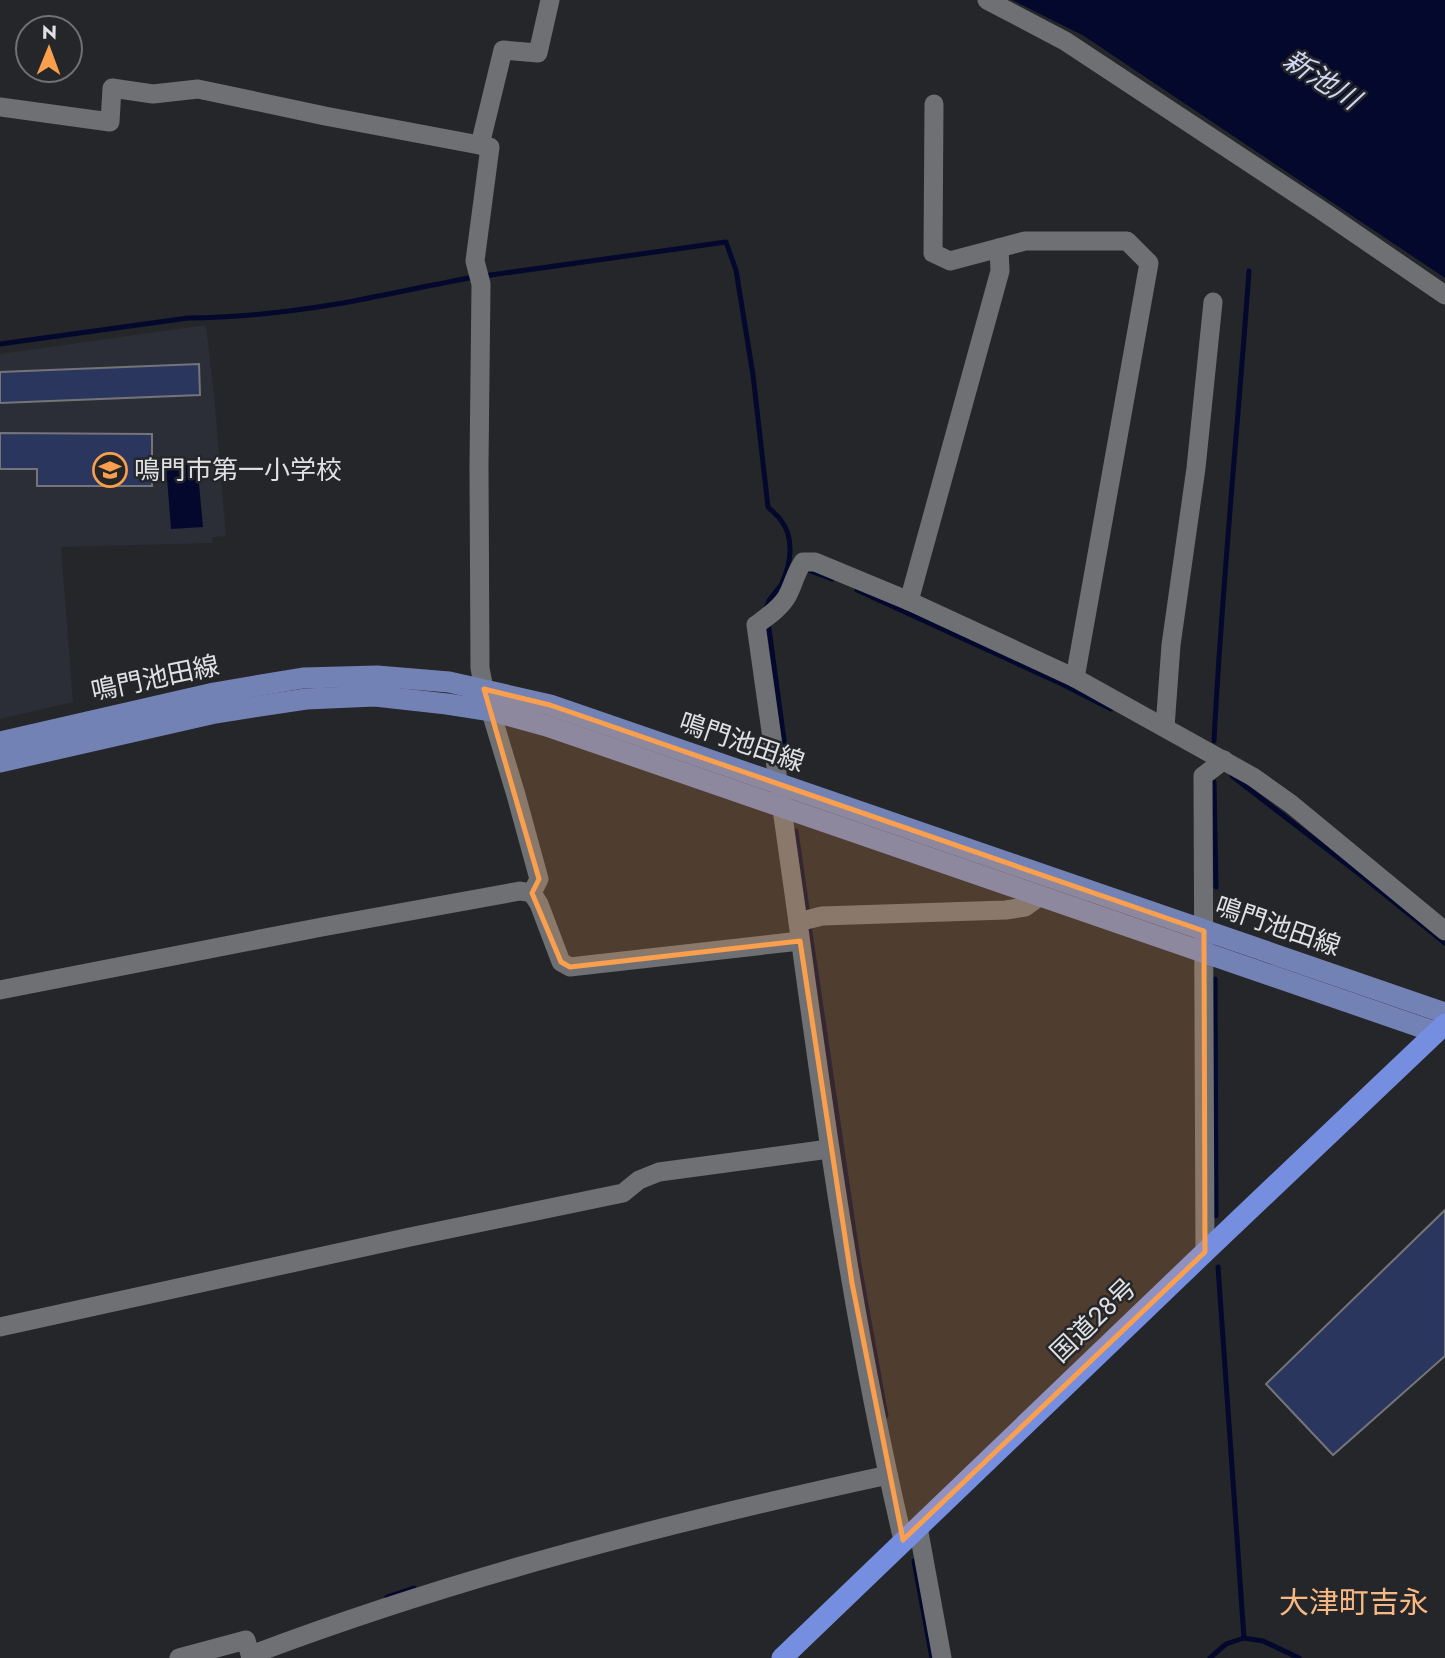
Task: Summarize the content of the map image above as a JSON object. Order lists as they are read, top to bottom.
{
  "streets": {
    "highway": ["国道28号"],
    "main road": ["鳴門池田線"]
  },
  "crossings": [
    ["鳴門池田線", "国道28号"]
  ],
  "districts": ["大津町吉永"],
  "water": ["新池川"],
  "places": {
    "school or university": ["鳴門市第一小学校"]
  },
  "north": "top"
}
